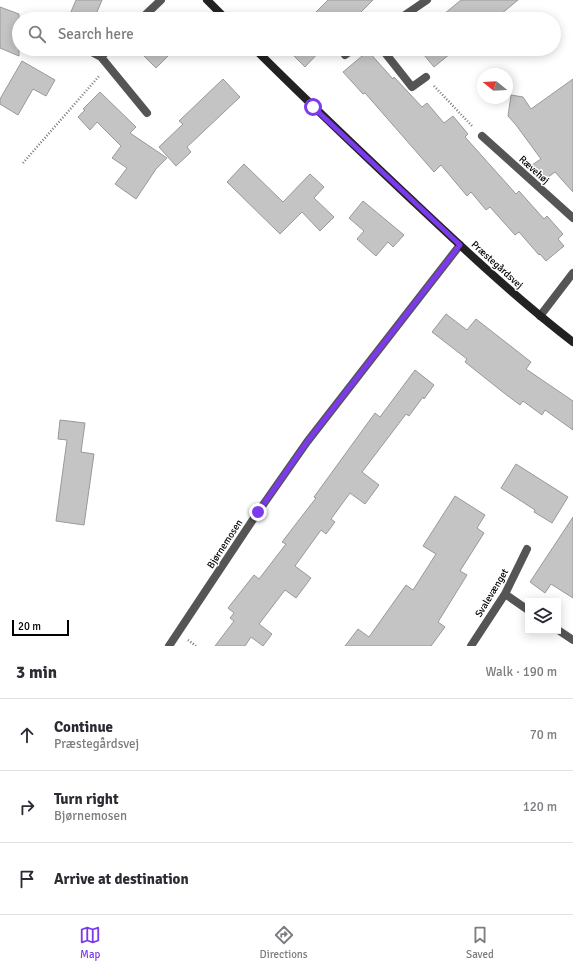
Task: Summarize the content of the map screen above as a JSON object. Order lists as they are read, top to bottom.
{
  "streets": {
    "street": [
      "Rævehøj",
      "Præstegårdsvej",
      "Bjørnemosen",
      "Svalevænget"
    ]
  },
  "crossings": [
    ["Præstegårdsvej", "Bjørnemosen"]
  ],
  "scale_bar": "20 m",
  "north": "left",
  "page": {
    "search": "Search here",
    "scale": "20 m",
    "heading": ["3 min", "Walk · 190 m"],
    "list": [
      ["Continue", "Præstegårdsvej", "70 m"],
      ["Turn right", "Bjørnemosen", "120 m"],
      "Arrive at destination"
    ],
    "nav": ["Map", "Directions", "Saved"]
  }
}
